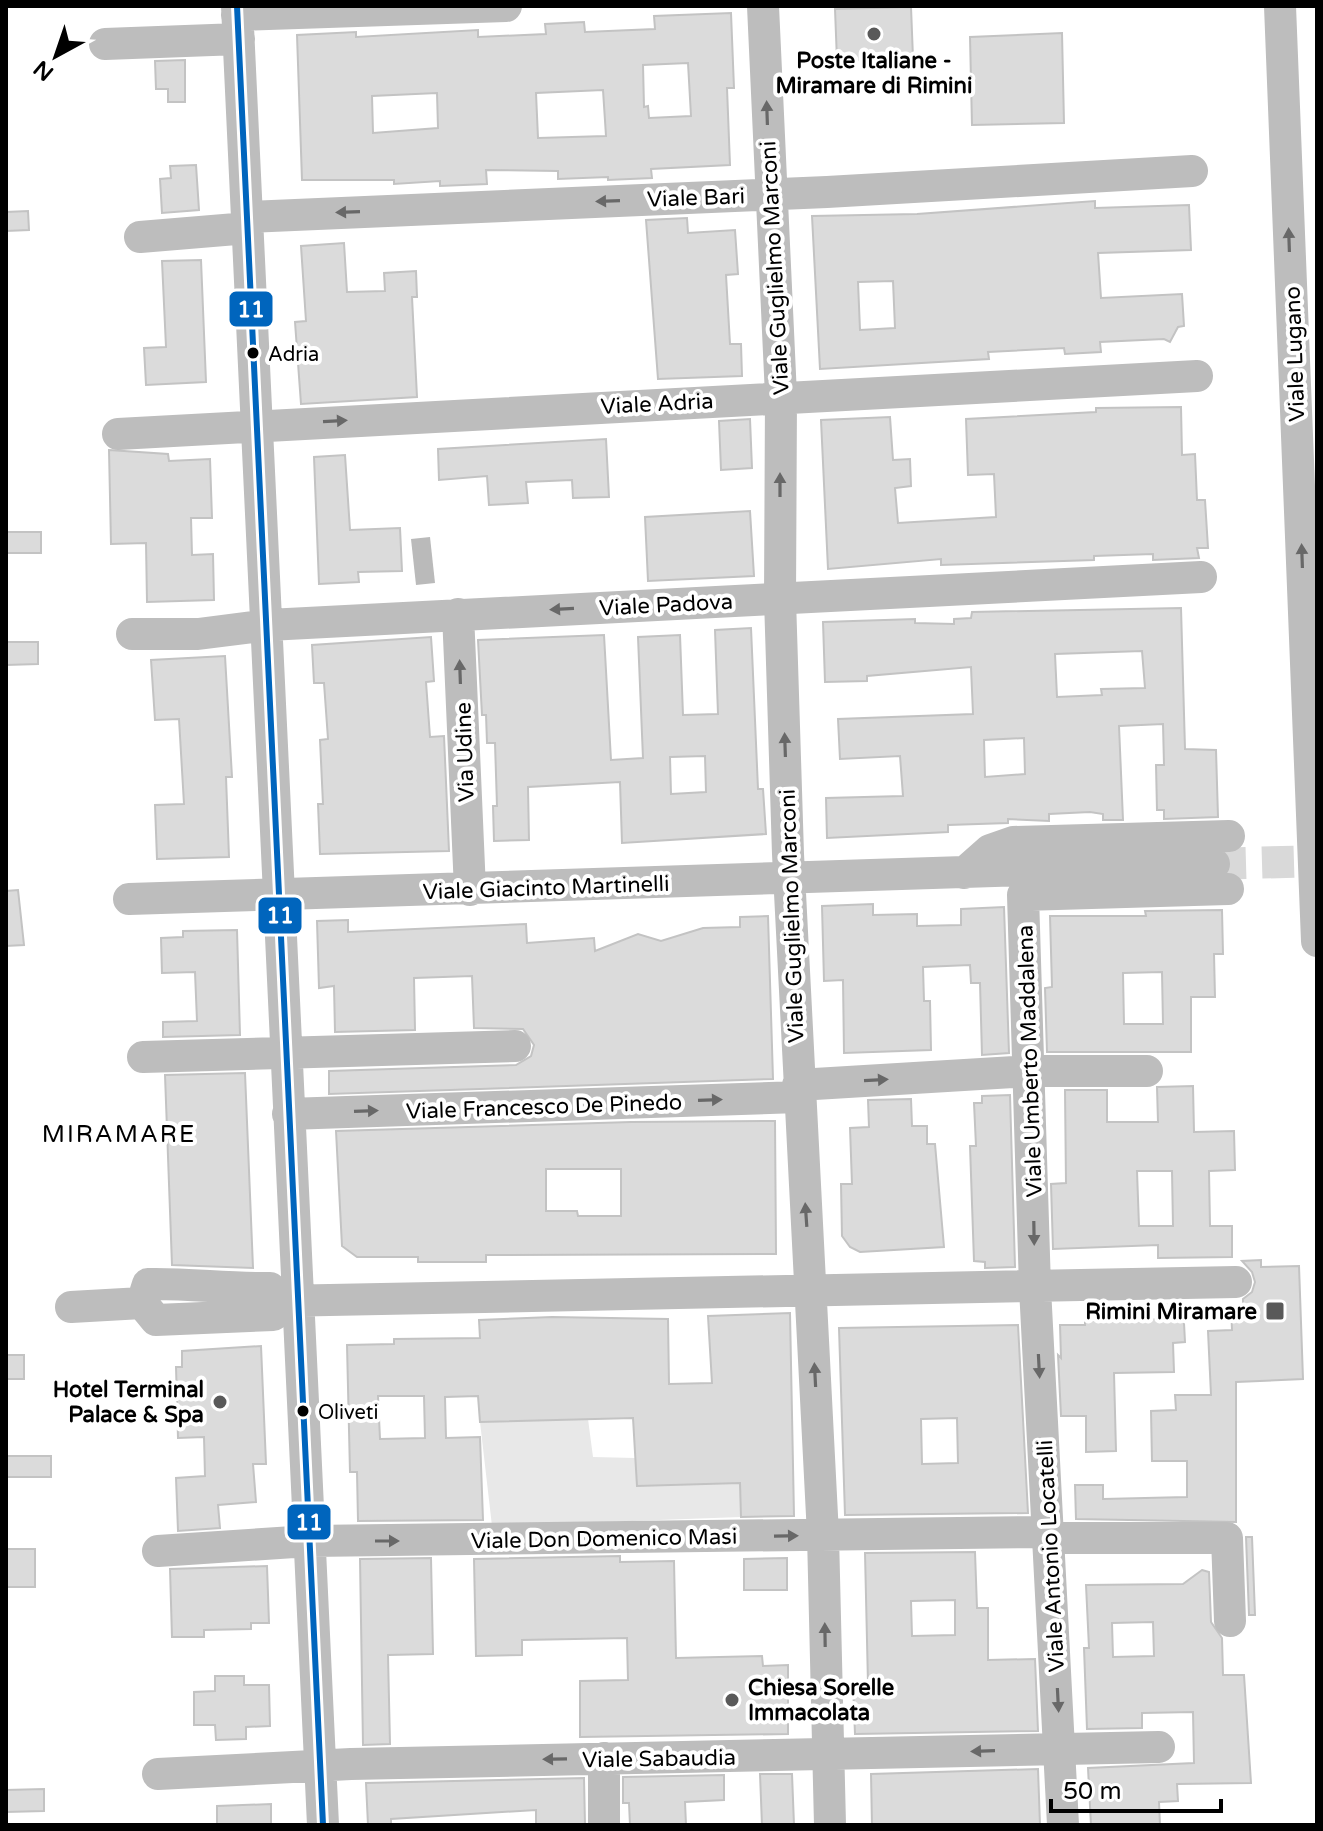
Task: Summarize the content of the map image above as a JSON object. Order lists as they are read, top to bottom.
{
  "streets": {
    "street": [
      "Viale Bari",
      "Viale Guglielmo Marconi",
      "Viale Lugano",
      "Viale Adria",
      "Viale Padova",
      "Via Udine",
      "Viale Giacinto Martinelli",
      "Viale Umberto Maddalena",
      "Viale Francesco De Pinedo",
      "Viale Don Domenico Masi",
      "Viale Antonio Locatelli",
      "Viale Sabaudia"
    ]
  },
  "crossings": [
    ["Viale Bari", "Viale Guglielmo Marconi"],
    ["Viale Guglielmo Marconi", "Viale Adria"],
    ["Viale Guglielmo Marconi", "Viale Padova"],
    ["Viale Guglielmo Marconi", "Viale Giacinto Martinelli"],
    ["Viale Guglielmo Marconi", "Viale Francesco De Pinedo"],
    ["Viale Guglielmo Marconi", "Viale Don Domenico Masi"],
    ["Viale Guglielmo Marconi", "Viale Sabaudia"],
    ["Viale Padova", "Via Udine"],
    ["Via Udine", "Viale Giacinto Martinelli"],
    ["Viale Giacinto Martinelli", "Viale Umberto Maddalena"],
    ["Viale Umberto Maddalena", "Viale Francesco De Pinedo"],
    ["Viale Umberto Maddalena", "Viale Antonio Locatelli"],
    ["Viale Don Domenico Masi", "Viale Antonio Locatelli"],
    ["Viale Antonio Locatelli", "Viale Sabaudia"]
  ],
  "one_way": [
    "Viale Guglielmo Marconi",
    "Viale Lugano",
    "Viale Adria",
    "Viale Umberto Maddalena",
    "Viale Antonio Locatelli",
    "Viale Sabaudia"
  ],
  "districts": ["MIRAMARE"],
  "places": {
    "other": [
      "Poste Italiane - Miramare di Rimini",
      "Adria",
      "Hotel Terminal Palace & Spa",
      "Oliveti",
      "Chiesa Sorelle Immacolata"
    ],
    "transit": ["Rimini Miramare"]
  },
  "lines": ["transit line 11"],
  "scale_bar": "50 m",
  "north": "bottom left"
}
